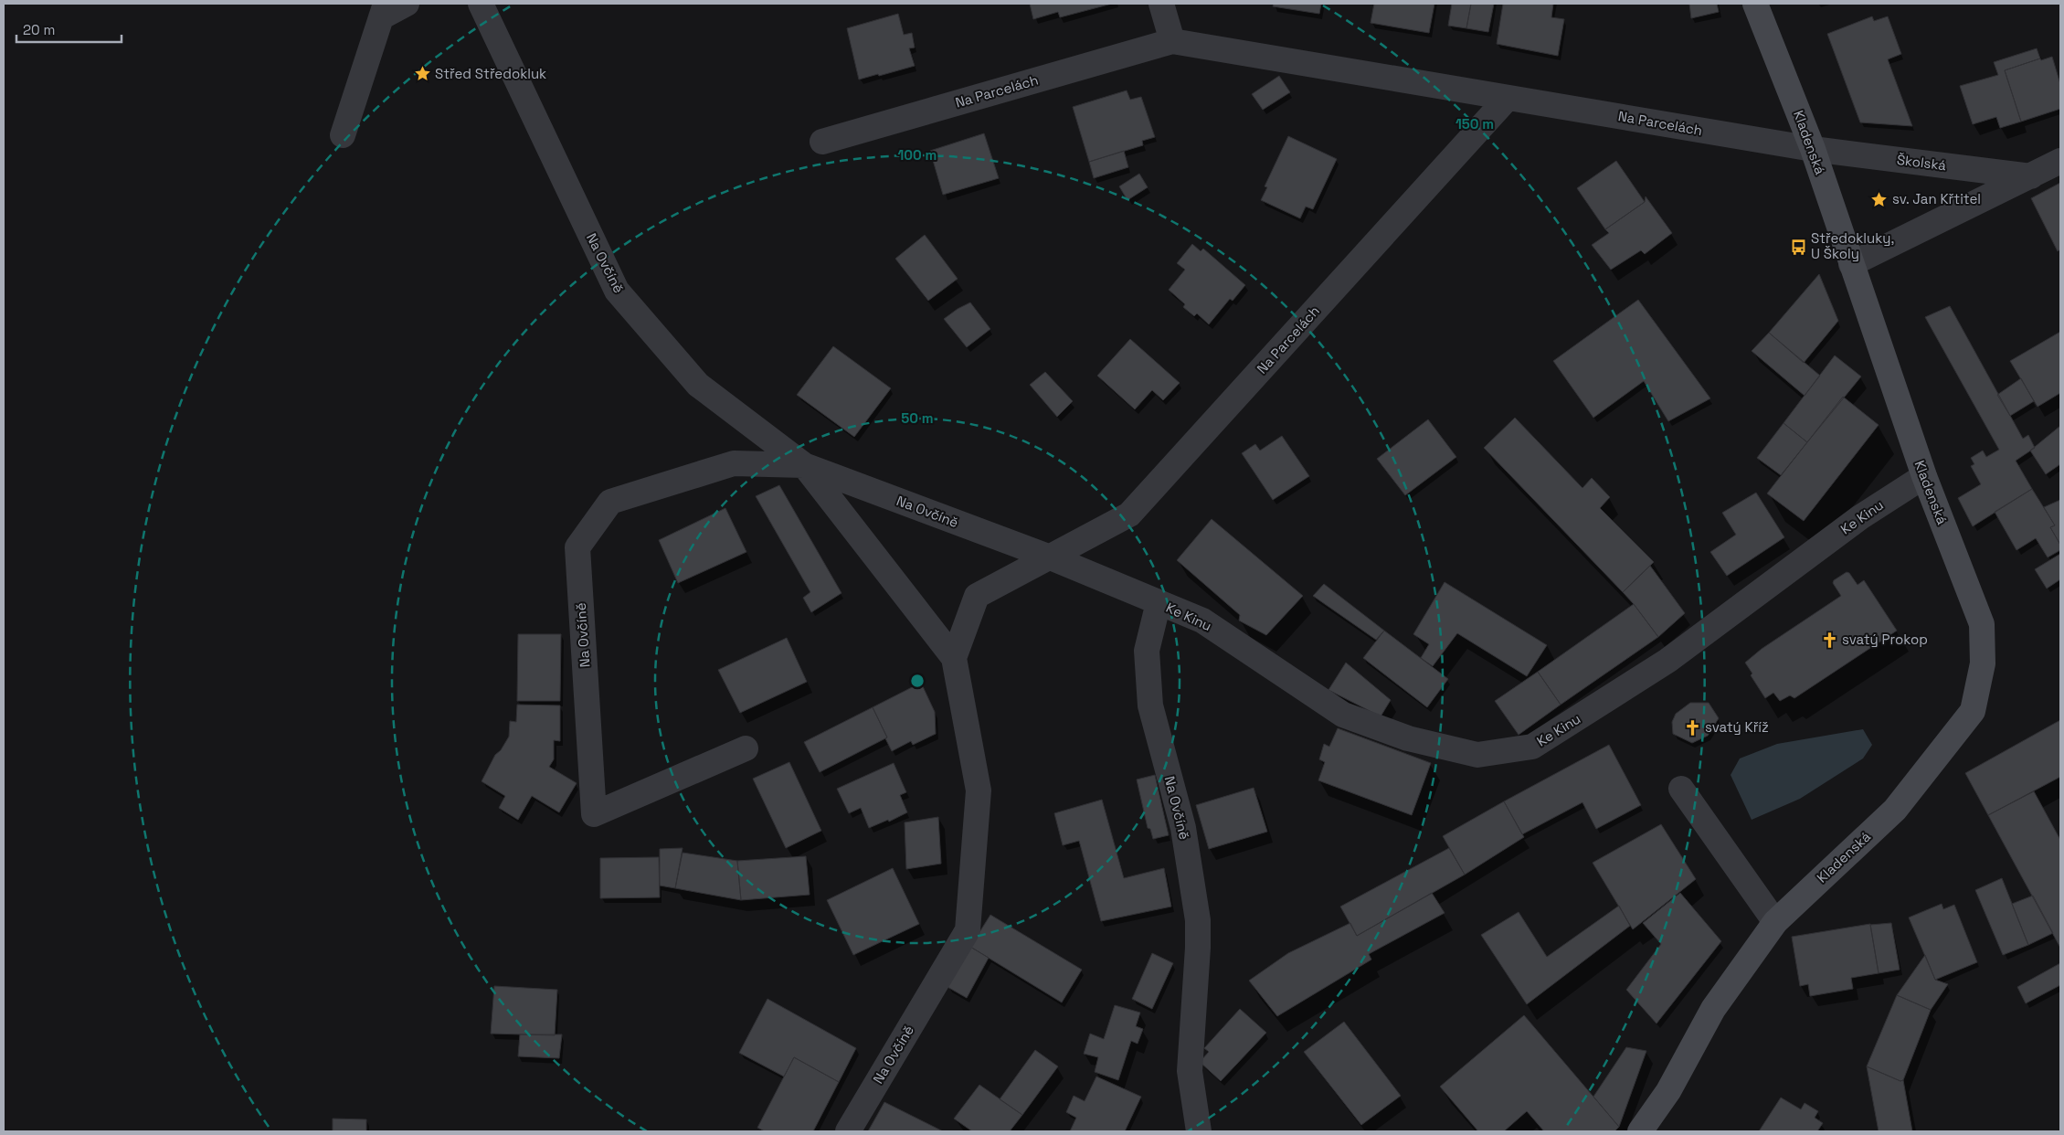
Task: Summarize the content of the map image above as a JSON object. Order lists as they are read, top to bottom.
{
  "streets": {
    "street": [
      "Na Parcelách",
      "Kladenská",
      "Školská",
      "Na Ovčíně",
      "Ke Kinu"
    ]
  },
  "crossings": [
    ["Na Parcelách", "Kladenská"],
    ["Na Parcelách", "Školská"],
    ["Na Parcelách", "Na Ovčíně"],
    ["Kladenská", "Školská"],
    ["Kladenská", "Ke Kinu"],
    ["Na Ovčíně", "Ke Kinu"]
  ],
  "places": {
    "place": ["Střed Středokluk", "sv. Jan Křtitel"],
    "bus stop": ["Středokluky, U Školy"],
    "church": ["svatý Prokop", "svatý Kříž"]
  },
  "scale_bar": "20 m",
  "rings": ["150 m", "100 m", "50 m"]
}
